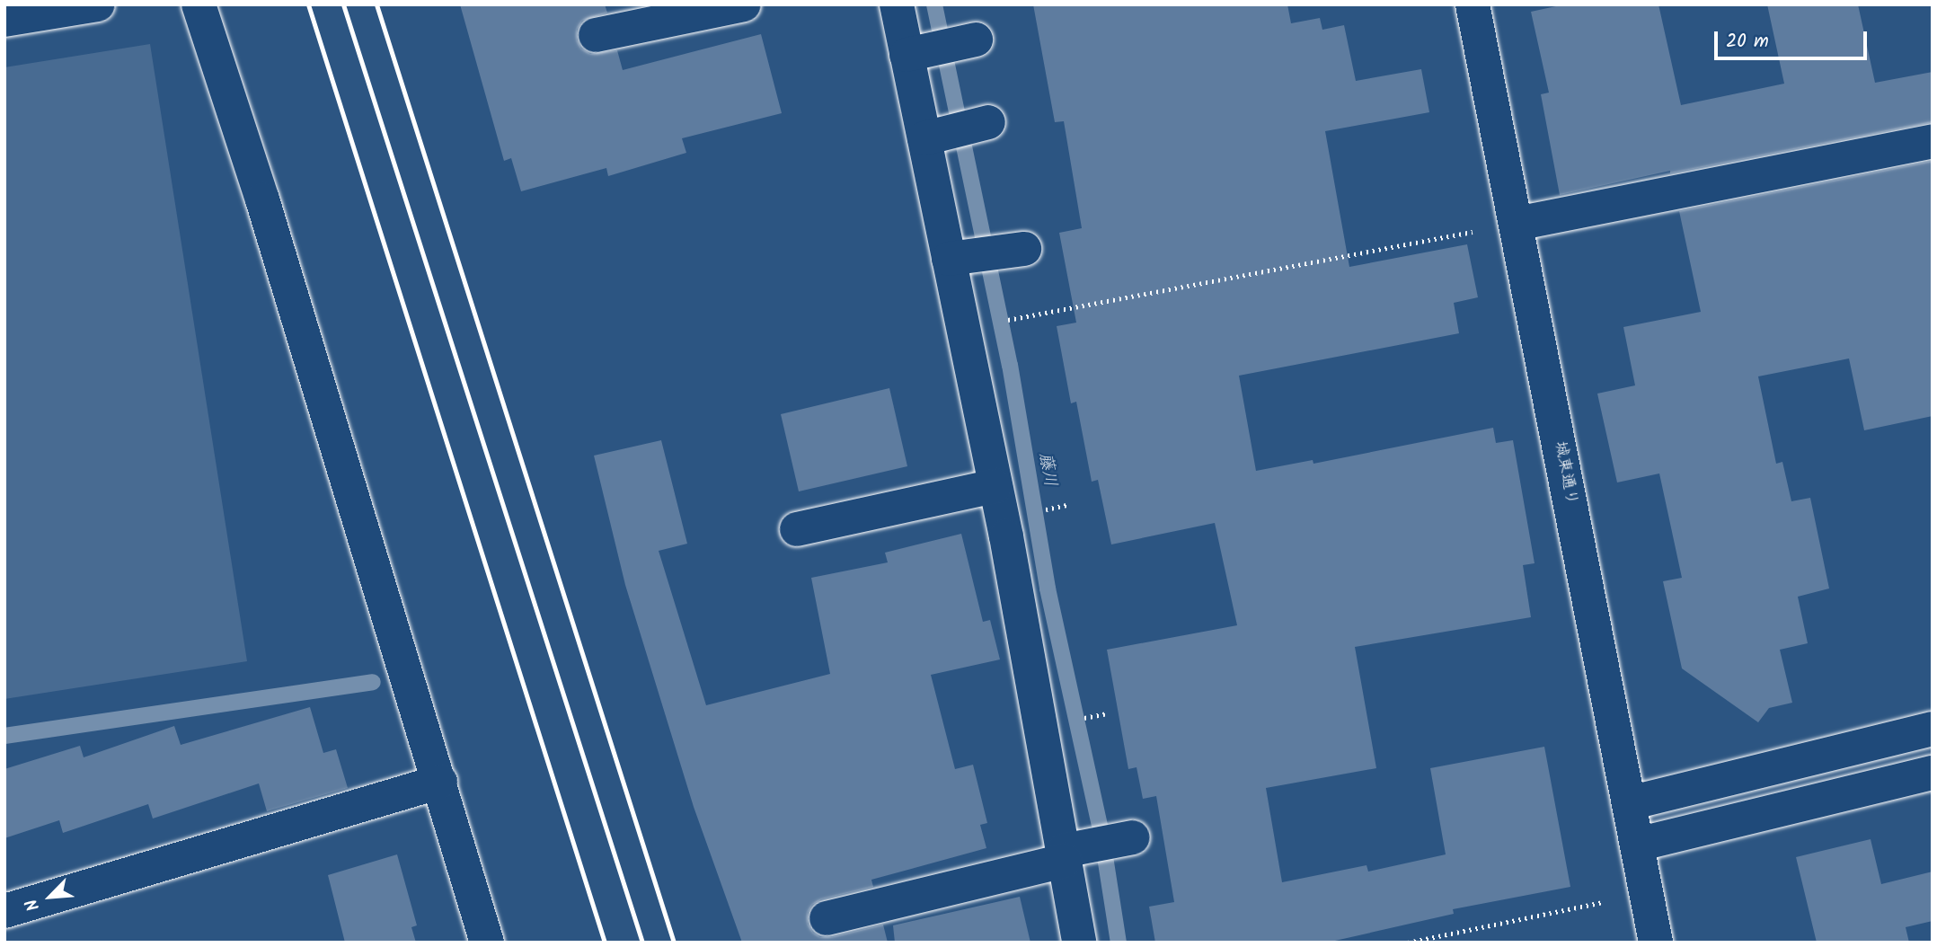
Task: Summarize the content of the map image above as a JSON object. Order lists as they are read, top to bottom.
{
  "streets": {
    "main road": ["城東通り"]
  },
  "water": ["藤川"],
  "scale_bar": "20 m",
  "north": "bottom left"
}
